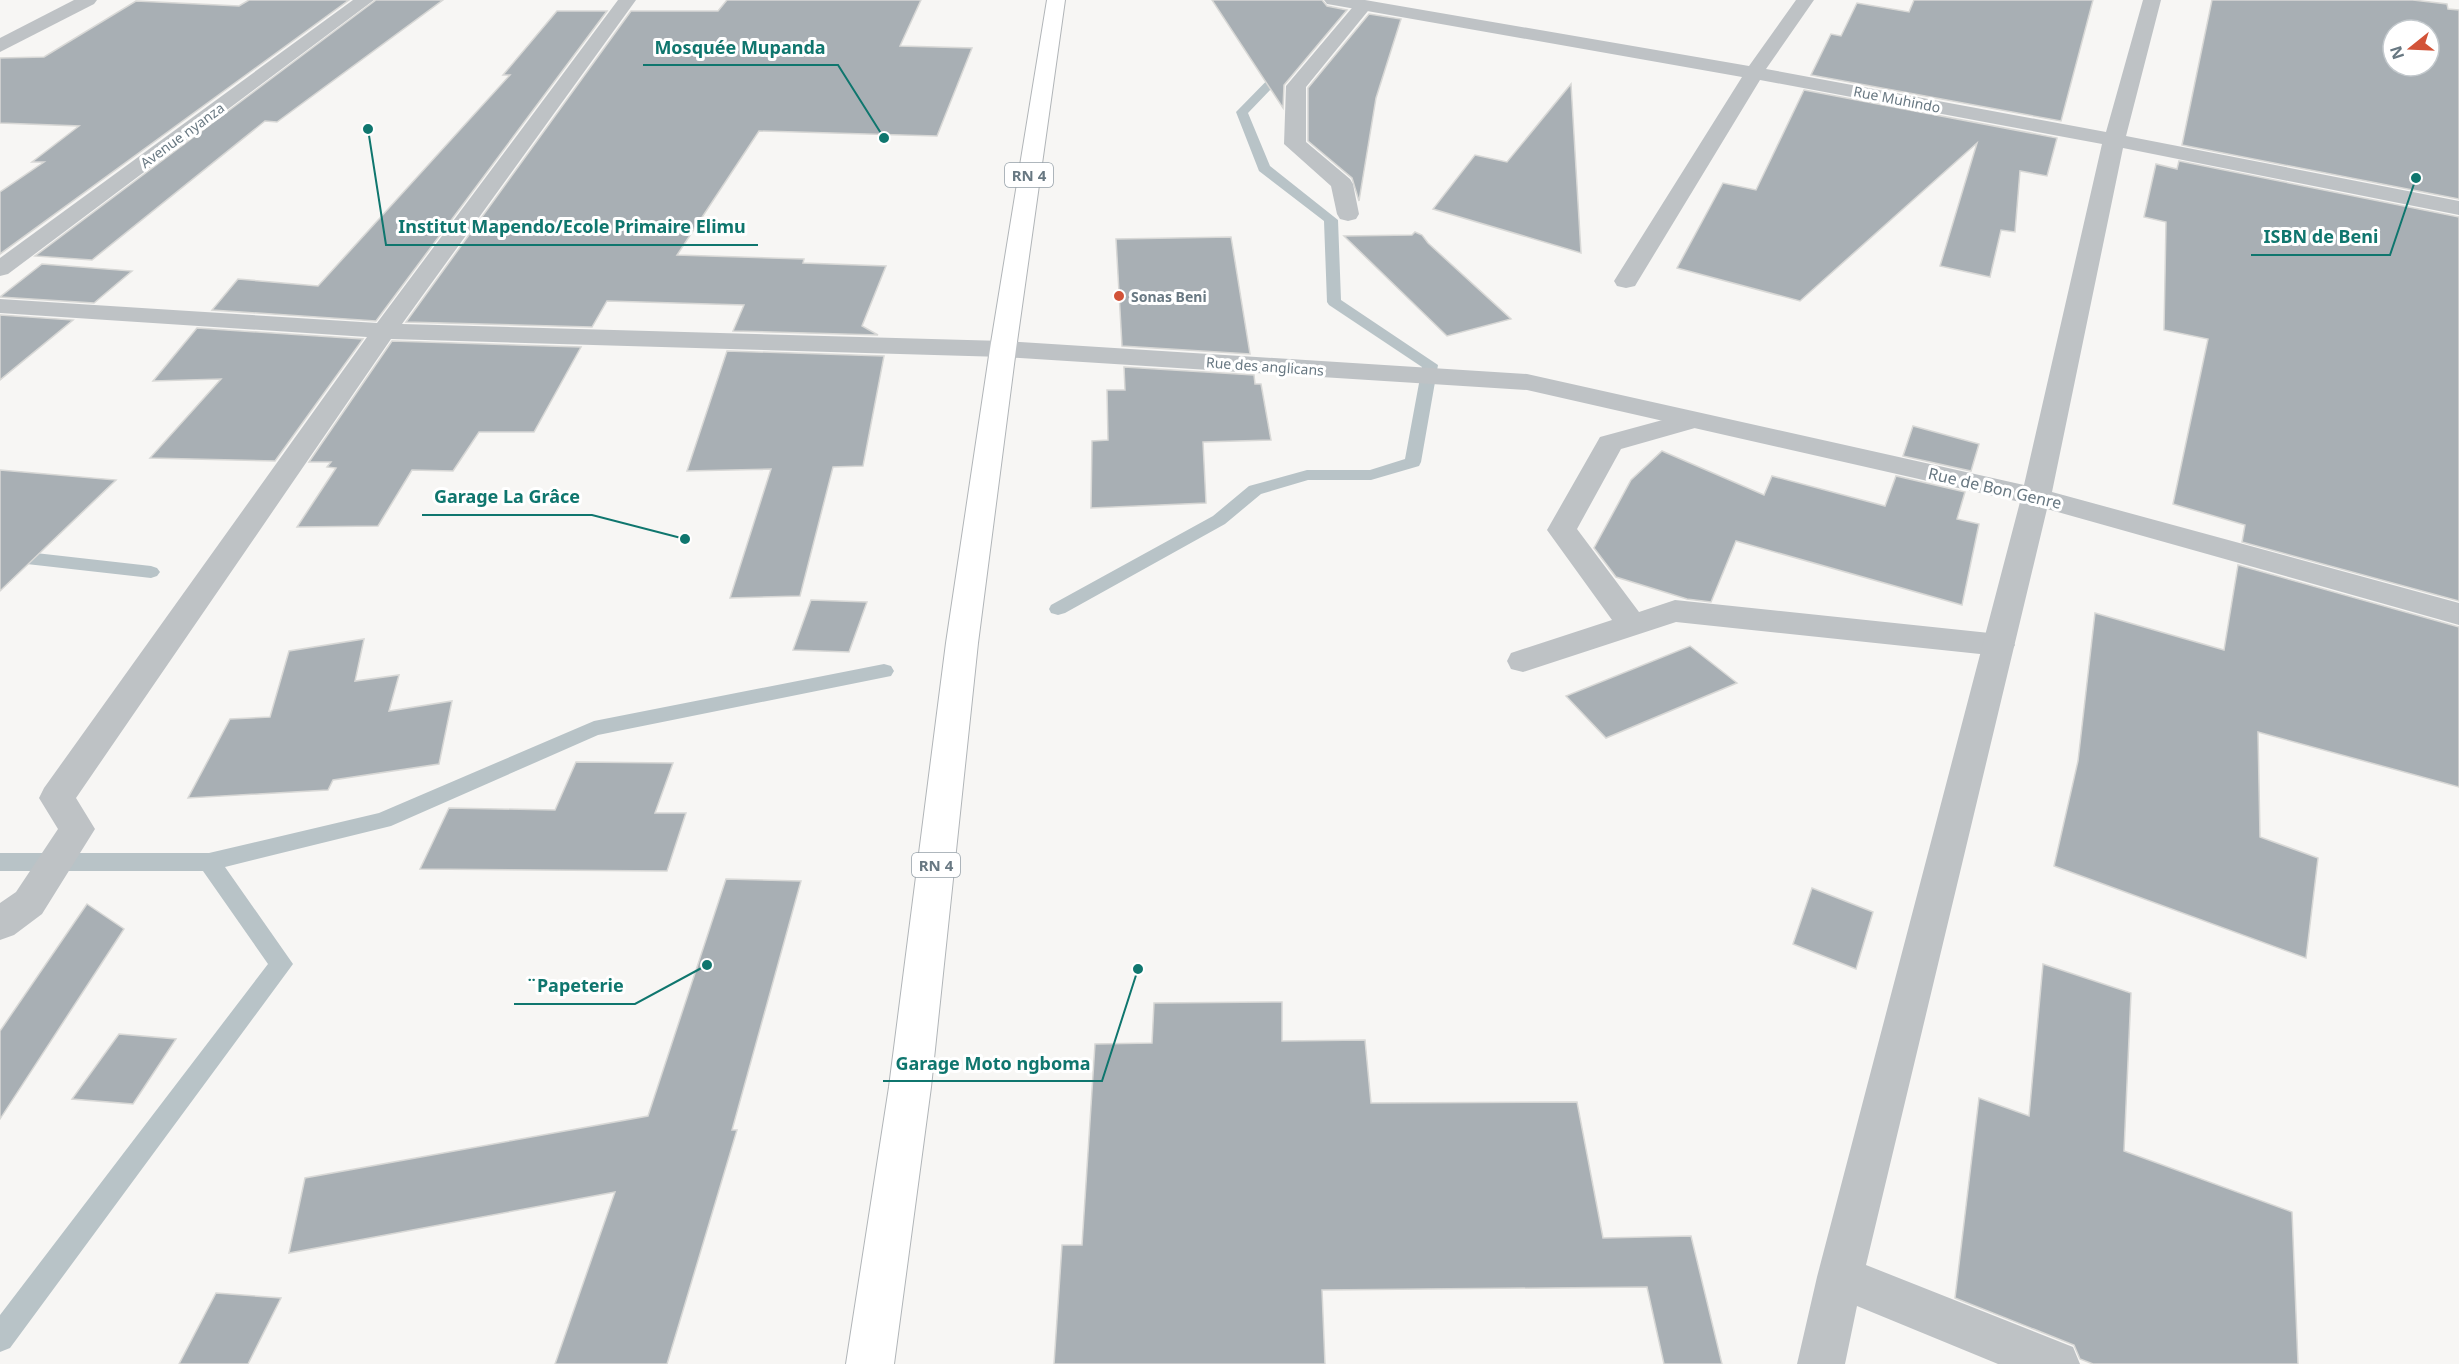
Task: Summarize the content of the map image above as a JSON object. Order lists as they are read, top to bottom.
{
  "streets": {
    "highway": ["RN 4"],
    "street": [
      "Rue Muhindo",
      "Avenue nyanza",
      "Rue des anglicans",
      "Rue de Bon Genre"
    ]
  },
  "crossings": [
    ["RN 4", "Rue des anglicans"],
    ["Rue des anglicans", "Rue de Bon Genre"]
  ],
  "places": [
    "Institut Mapendo/Ecole Primaire Elimu",
    "Mosquée Mupanda",
    "ISBN de Beni",
    "Sonas Beni",
    "Garage La Grâce",
    "¨Papeterie",
    "Garage Moto ngboma"
  ],
  "north": "left"
}
